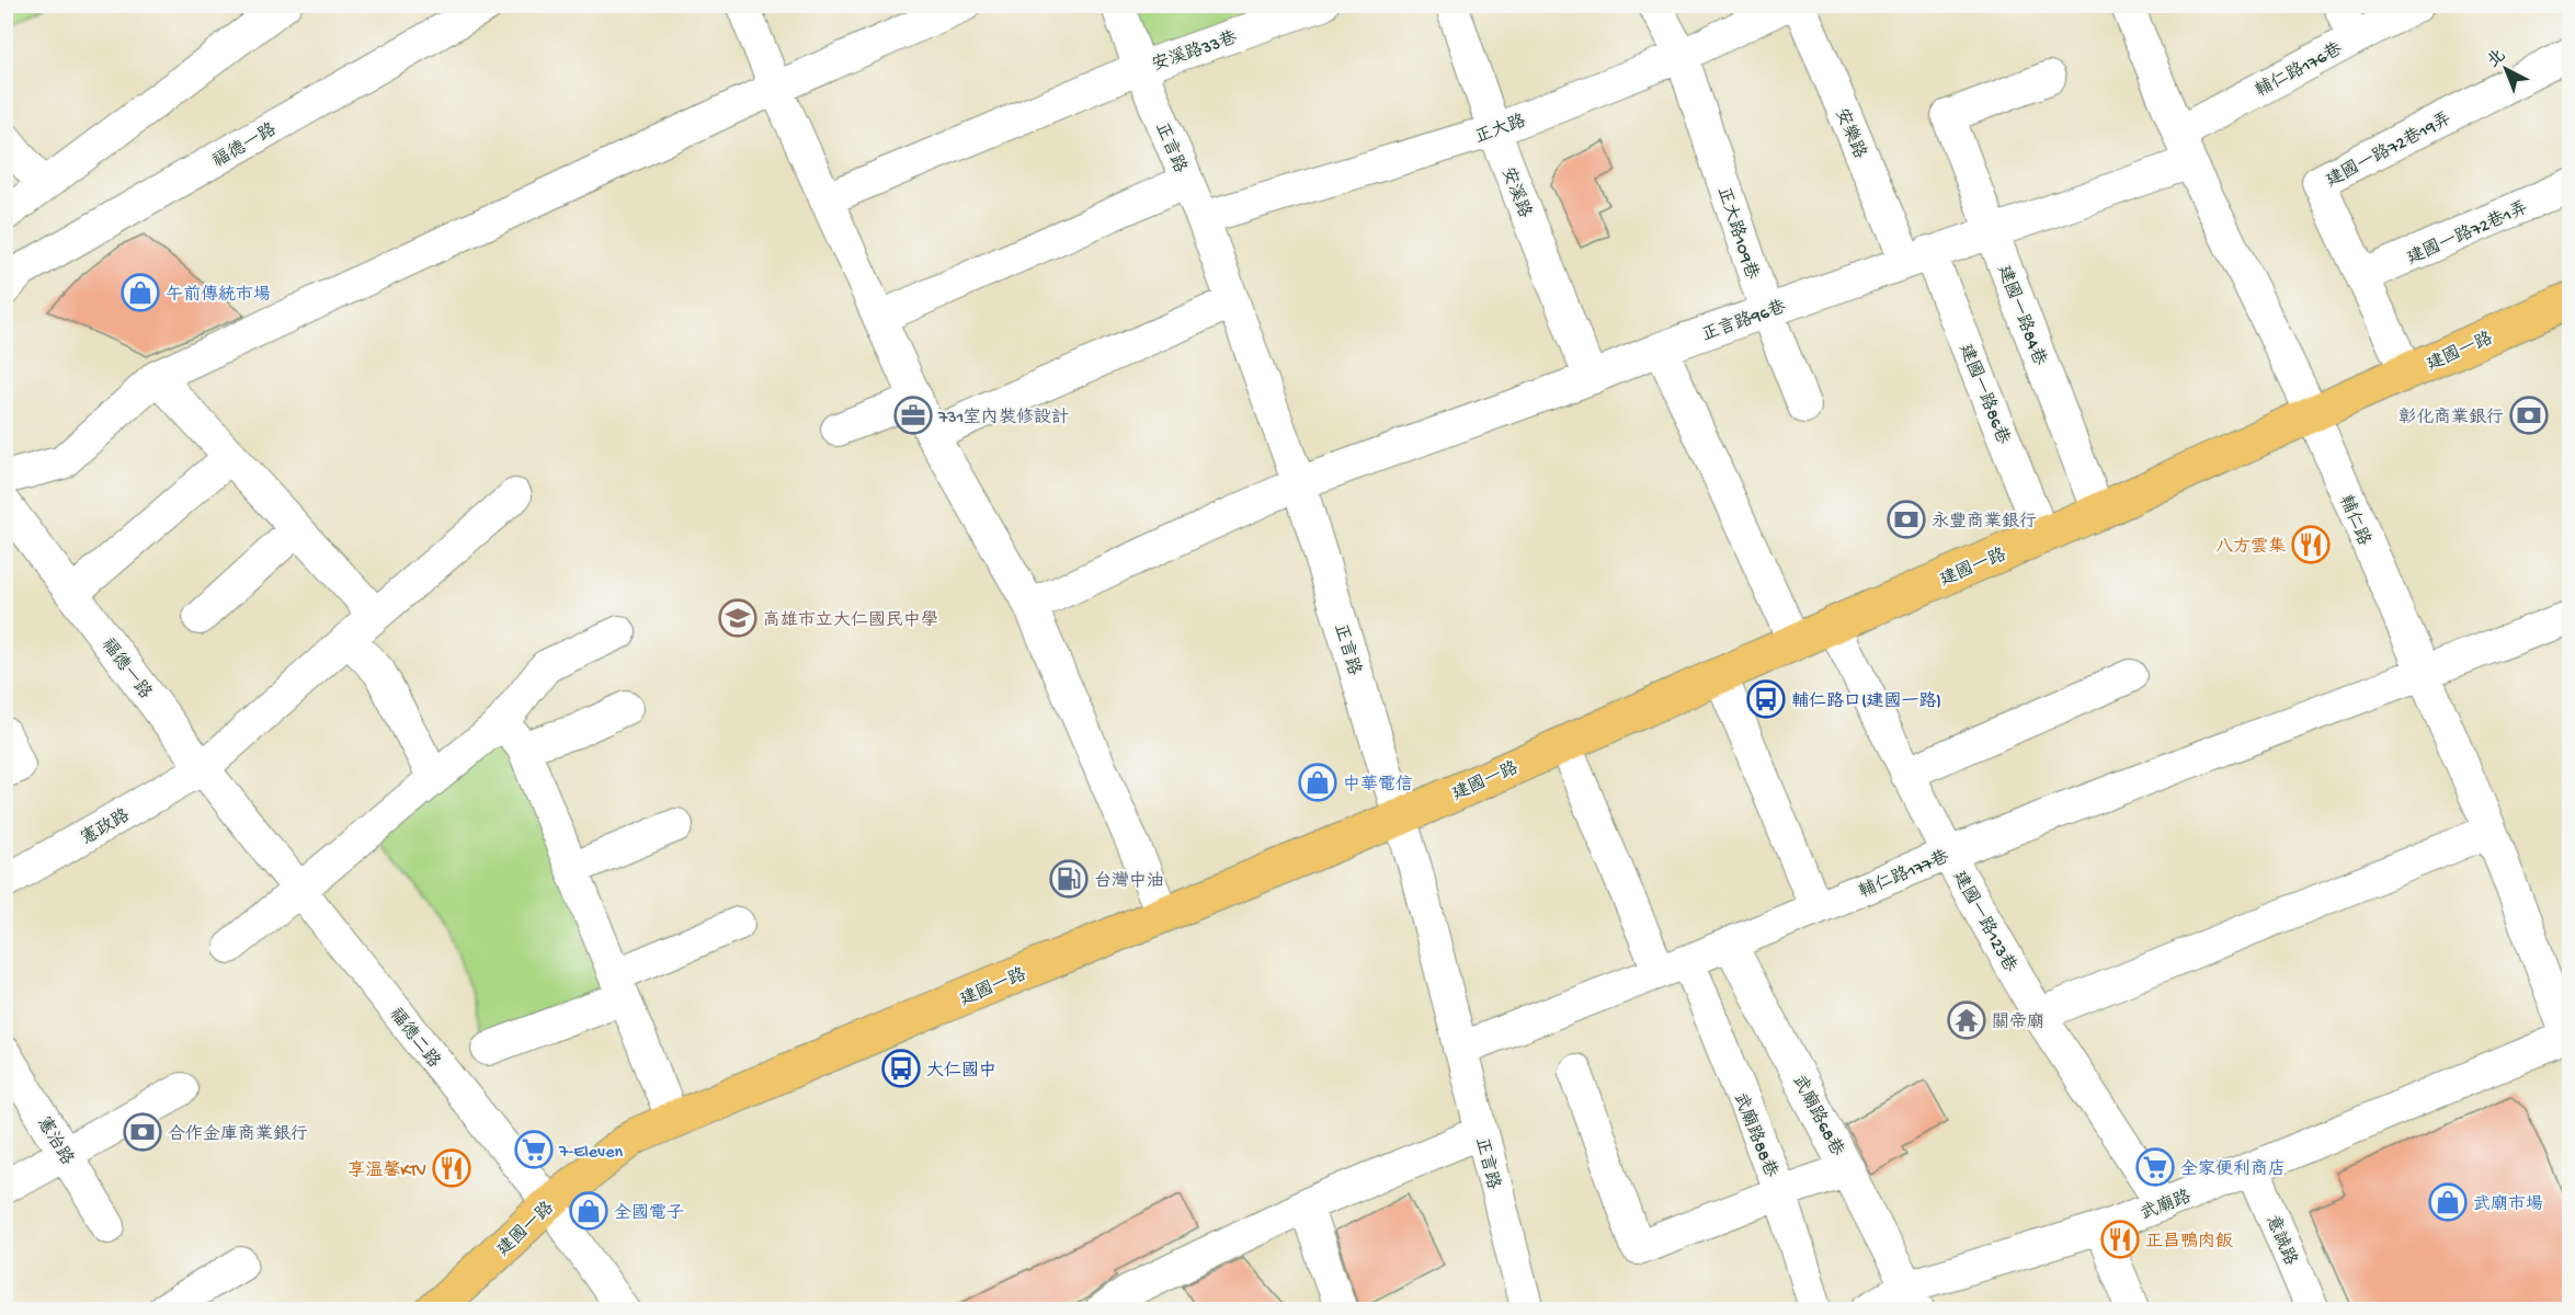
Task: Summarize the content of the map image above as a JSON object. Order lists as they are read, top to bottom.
{
  "streets": {
    "main road": ["建國一路"],
    "street": [
      "安溪路33巷",
      "輔仁路176巷",
      "正大路",
      "安樂路",
      "福德一路",
      "正言路",
      "建國一路72巷19弄",
      "安溪路",
      "建國一路72巷1弄",
      "正大路109巷",
      "建國一路84巷",
      "正言路96巷",
      "建國一路86巷",
      "輔仁路",
      "憲政路",
      "輔仁路177巷",
      "建國一路123巷",
      "福德二路",
      "武廟路68巷",
      "武廟路88巷",
      "憲治路",
      "武廟路",
      "意誠路"
    ]
  },
  "crossings": [
    ["安溪路33巷", "正言路"],
    ["輔仁路176巷", "正言路96巷"],
    ["輔仁路176巷", "輔仁路"],
    ["正大路", "正言路"],
    ["正大路", "安溪路"],
    ["正大路", "正大路109巷"],
    ["安樂路", "正言路96巷"],
    ["安樂路", "建國一路86巷"],
    ["福德一路", "憲政路"],
    ["福德一路", "福德二路"],
    ["正言路", "正言路96巷"],
    ["正言路", "建國一路"],
    ["正言路", "輔仁路177巷"],
    ["建國一路72巷19弄", "建國一路72巷1弄"],
    ["建國一路72巷19弄", "建國一路"],
    ["安溪路", "正言路96巷"],
    ["正大路109巷", "正言路96巷"],
    ["建國一路84巷", "正言路96巷"],
    ["建國一路84巷", "建國一路"],
    ["正言路96巷", "建國一路86巷"],
    ["正言路96巷", "輔仁路"],
    ["建國一路", "建國一路86巷"],
    ["建國一路", "輔仁路"],
    ["建國一路", "建國一路123巷"],
    ["建國一路", "福德二路"],
    ["建國一路", "武廟路88巷"],
    ["輔仁路", "輔仁路177巷"],
    ["輔仁路", "武廟路"],
    ["憲政路", "福德二路"],
    ["輔仁路177巷", "建國一路123巷"],
    ["輔仁路177巷", "武廟路68巷"],
    ["輔仁路177巷", "武廟路88巷"],
    ["建國一路123巷", "武廟路"],
    ["武廟路68巷", "武廟路"],
    ["武廟路", "意誠路"]
  ],
  "places": {
    "shop": [
      "午前傳統市場",
      "中華電信",
      "武廟市場",
      "全國電子"
    ],
    "office": ["731室內裝修設計"],
    "bank": ["彰化商業銀行", "永豐商業銀行", "合作金庫商業銀行"],
    "restaurant": ["八方雲集", "享溫馨KTV", "正昌鴨肉飯"],
    "school or university": ["高雄市立大仁國民中學"],
    "bus stop": ["輔仁路口(建國一路)", "大仁國中"],
    "fuel station": ["台灣中油"],
    "temple": ["關帝廟"],
    "supermarket": ["7-Eleven", "全家便利商店"]
  },
  "north": "top left"
}
